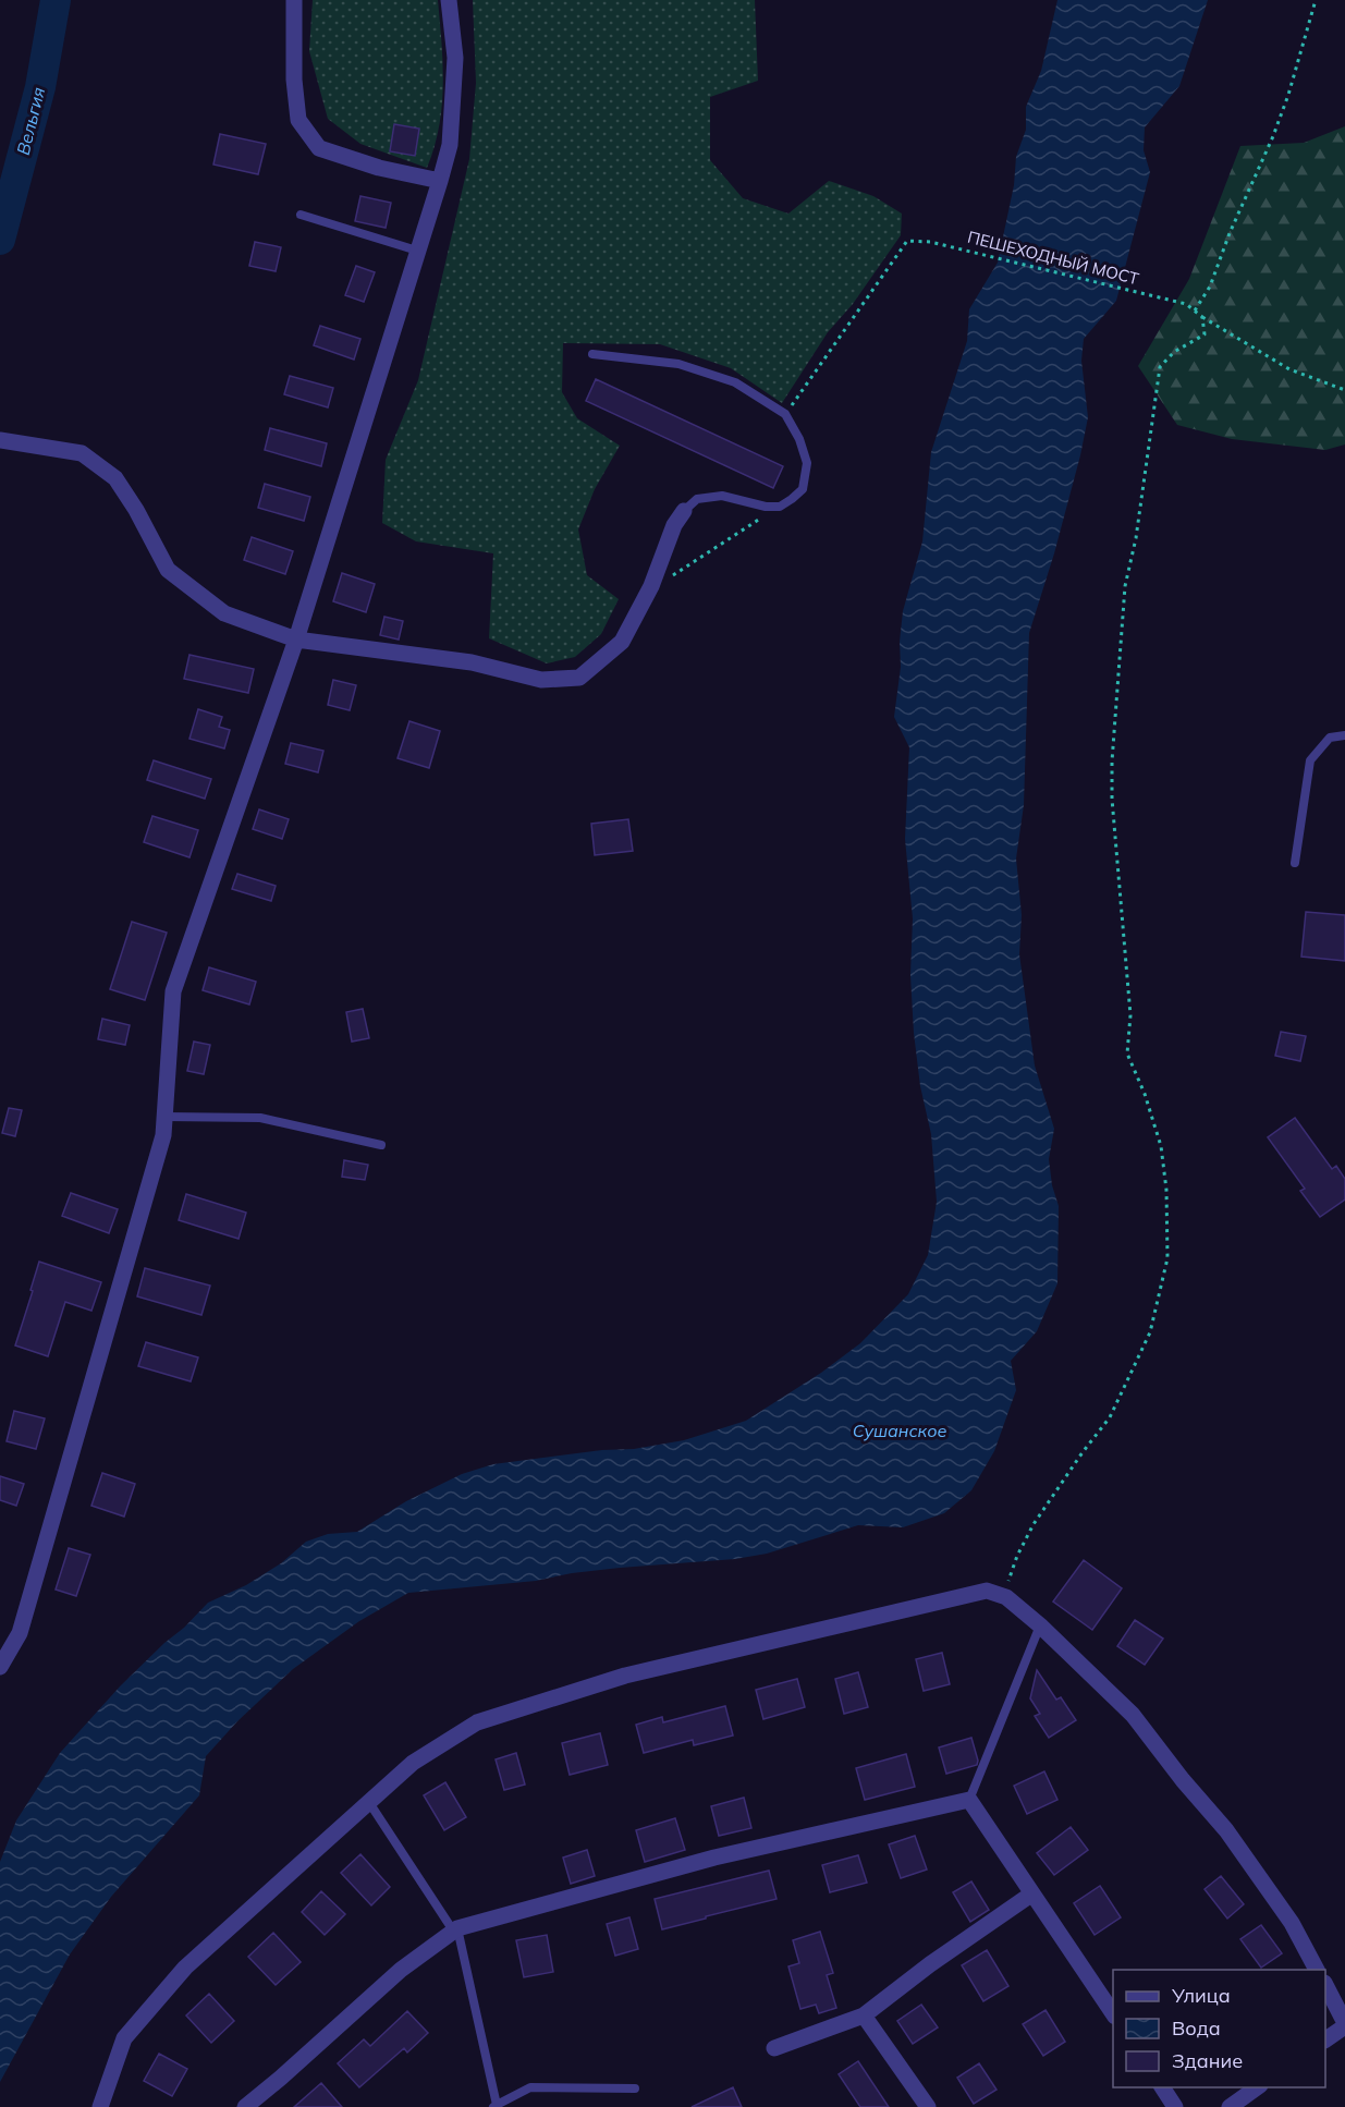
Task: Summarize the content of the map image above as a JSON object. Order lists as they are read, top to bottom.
{
  "streets": {
    "path": ["ПЕШЕХОДНЫЙ МОСТ"]
  },
  "water": ["Вельгия", "Сушанское"],
  "legend": ["Улица", "Вода", "Здание"]
}
